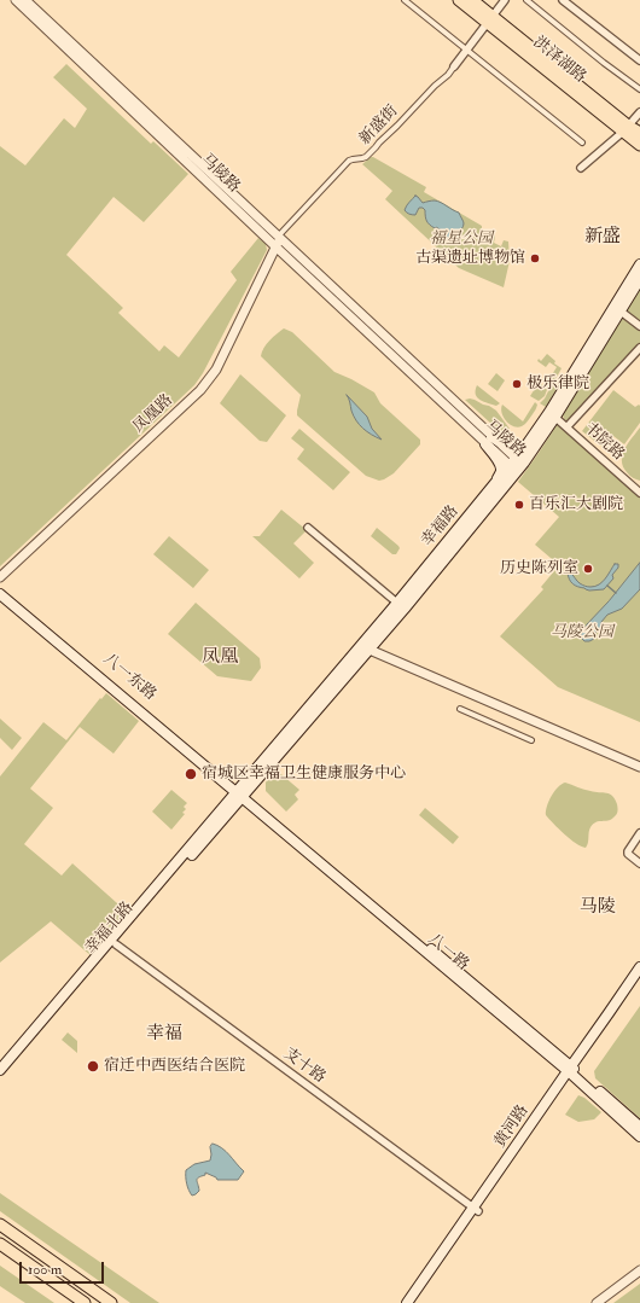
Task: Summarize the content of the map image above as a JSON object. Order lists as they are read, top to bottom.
{
  "streets": {
    "main road": [
      "洪泽湖路",
      "幸福路",
      "八一东路",
      "幸福北路",
      "八一路",
      "黄河路"
    ],
    "street": [
      "新盛街",
      "马陵路",
      "凤凰路",
      "书院路",
      "支十路"
    ]
  },
  "crossings": [
    ["新盛街", "马陵路"],
    ["新盛街", "凤凰路"],
    ["马陵路", "凤凰路"],
    ["马陵路", "幸福路"],
    ["书院路", "幸福路"],
    ["幸福路", "八一东路"],
    ["幸福路", "幸福北路"],
    ["幸福路", "八一路"],
    ["八一东路", "幸福北路"],
    ["八一东路", "八一路"],
    ["幸福北路", "八一路"],
    ["幸福北路", "支十路"],
    ["八一路", "黄河路"],
    ["支十路", "黄河路"]
  ],
  "districts": [
    "新盛",
    "凤凰",
    "马陵",
    "幸福"
  ],
  "parks": ["福星公园", "马陵公园"],
  "places": [
    "古渠遗址博物馆",
    "极乐律院",
    "百乐汇大剧院",
    "历史陈列室",
    "宿城区幸福卫生健康服务中心",
    "宿迁中西医结合医院"
  ],
  "scale_bar": "100 m"
}
